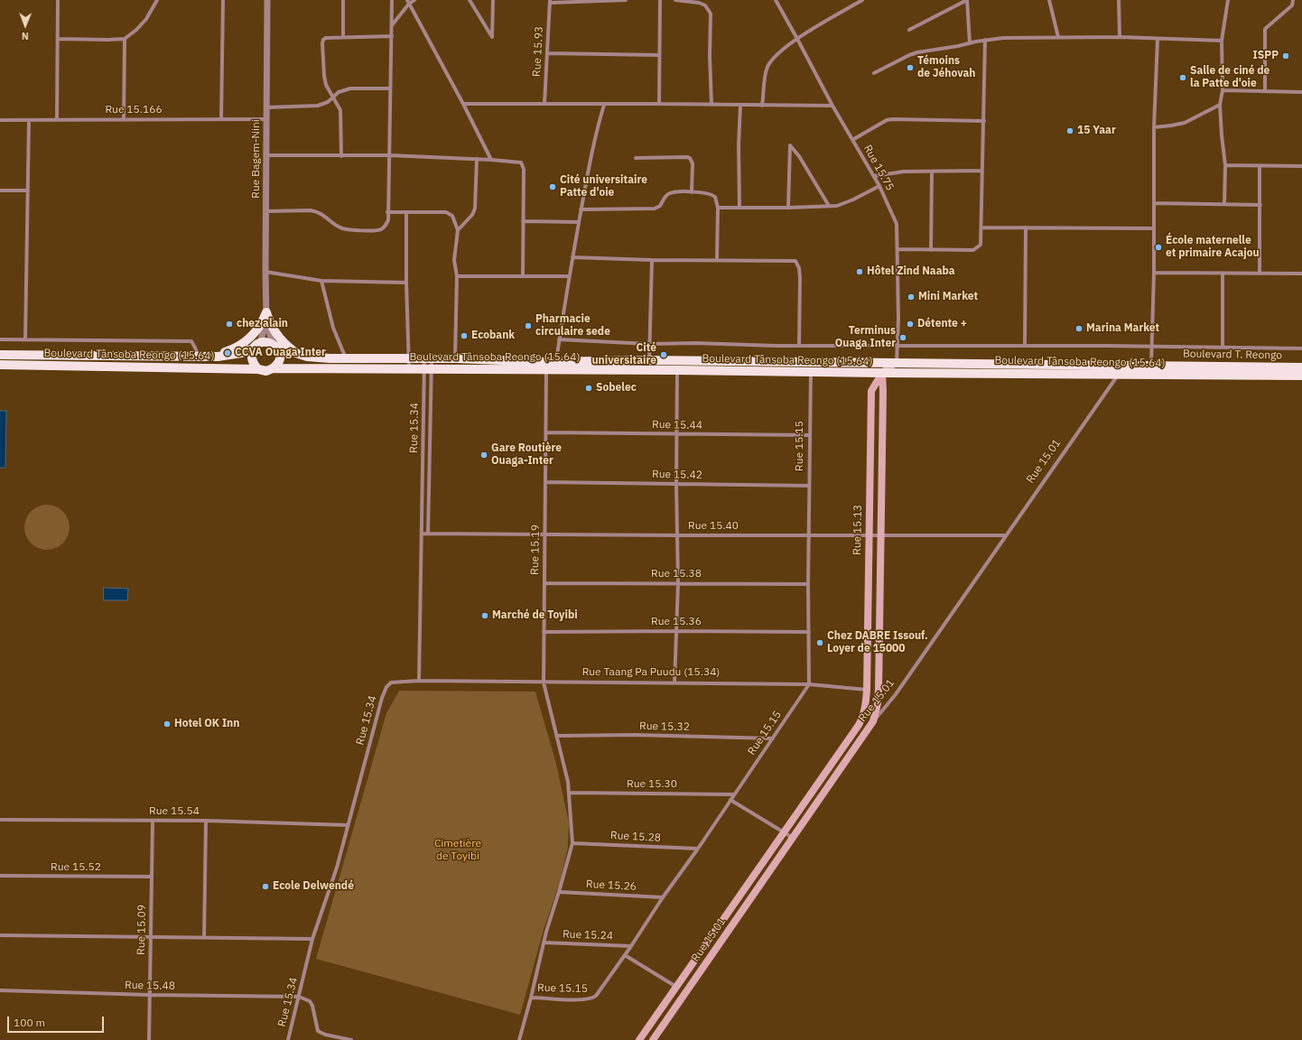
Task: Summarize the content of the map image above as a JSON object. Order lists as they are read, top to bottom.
{
  "streets": {
    "highway": ["Boulevard Tânsoba Reongo (15.64)", "Boulevard T. Reongo"],
    "main road": ["Rue 15.01", "Rue 15.13"],
    "street": [
      "Rue 15.93",
      "Rue 15.166",
      "Rue Bagem-Nini",
      "Rue 15.75",
      "Rue 15.44",
      "Rue 15.34",
      "Rue 15.15",
      "Rue 15.42",
      "Rue 15.40",
      "Rue 15.19",
      "Rue 15.38",
      "Rue 15.36",
      "Rue Taang Pa Puudu (15.34)",
      "Rue 15.32",
      "Rue 15.30",
      "Rue 15.54",
      "Rue 15.28",
      "Rue 15.52",
      "Rue 15.26",
      "Rue 15.09",
      "Rue 15.24",
      "Rue 15.48"
    ]
  },
  "crossings": [
    ["Rue 15.166", "Rue Bagem-Nini"],
    ["Rue 15.75", "Boulevard T. Reongo"],
    ["Rue 15.75", "Rue 15.13"],
    ["Boulevard Tânsoba Reongo (15.64)", "Boulevard T. Reongo"],
    ["Boulevard Tânsoba Reongo (15.64)", "Rue 15.34"],
    ["Boulevard Tânsoba Reongo (15.64)", "Rue 15.15"],
    ["Boulevard Tânsoba Reongo (15.64)", "Rue 15.01"],
    ["Boulevard Tânsoba Reongo (15.64)", "Rue 15.13"],
    ["Boulevard Tânsoba Reongo (15.64)", "Rue 15.19"],
    ["Boulevard T. Reongo", "Rue 15.34"],
    ["Boulevard T. Reongo", "Rue 15.13"],
    ["Boulevard T. Reongo", "Rue 15.19"],
    ["Rue 15.44", "Rue 15.15"],
    ["Rue 15.44", "Rue 15.19"],
    ["Rue 15.34", "Rue 15.40"],
    ["Rue 15.34", "Rue Taang Pa Puudu (15.34)"],
    ["Rue 15.34", "Rue 15.54"],
    ["Rue 15.34", "Rue 15.48"],
    ["Rue 15.15", "Rue 15.42"],
    ["Rue 15.15", "Rue 15.40"],
    ["Rue 15.15", "Rue 15.19"],
    ["Rue 15.15", "Rue 15.38"],
    ["Rue 15.15", "Rue 15.36"],
    ["Rue 15.15", "Rue Taang Pa Puudu (15.34)"],
    ["Rue 15.15", "Rue 15.32"],
    ["Rue 15.15", "Rue 15.30"],
    ["Rue 15.15", "Rue 15.28"],
    ["Rue 15.15", "Rue 15.26"],
    ["Rue 15.15", "Rue 15.24"],
    ["Rue 15.01", "Rue 15.40"],
    ["Rue 15.01", "Rue 15.13"],
    ["Rue 15.01", "Rue Taang Pa Puudu (15.34)"],
    ["Rue 15.42", "Rue 15.19"],
    ["Rue 15.40", "Rue 15.13"],
    ["Rue 15.40", "Rue 15.19"],
    ["Rue 15.13", "Rue Taang Pa Puudu (15.34)"],
    ["Rue 15.19", "Rue 15.38"],
    ["Rue 15.19", "Rue 15.36"],
    ["Rue 15.19", "Rue Taang Pa Puudu (15.34)"],
    ["Rue 15.19", "Rue 15.32"],
    ["Rue 15.19", "Rue 15.30"],
    ["Rue 15.19", "Rue 15.28"],
    ["Rue 15.19", "Rue 15.26"],
    ["Rue 15.19", "Rue 15.24"],
    ["Rue 15.54", "Rue 15.09"],
    ["Rue 15.52", "Rue 15.09"],
    ["Rue 15.09", "Rue 15.48"]
  ],
  "parks": ["Cimetière de Toyibi"],
  "places": [
    "ISPP",
    "Témoins de Jéhovah",
    "Salle de ciné de la Patte d'oie",
    "15 Yaar",
    "Cité universitaire Patte d'oie",
    "École maternelle et primaire Acajou",
    "Hôtel Zind Naaba",
    "Mini Market",
    "chez alain",
    "Détente +",
    "Pharmacie circulaire sede",
    "Marina Market",
    "Ecobank",
    "Terminus Ouaga Inter",
    "CCVA Ouaga Inter",
    "Cité universitaire",
    "Sobelec",
    "Gare Routière Ouaga-Inter",
    "Marché de Toyibi",
    "Chez DABRE Issouf. Loyer de 15000",
    "Hotel OK Inn",
    "Ecole Delwendé"
  ],
  "scale_bar": "100 m",
  "north": "bottom"
}
